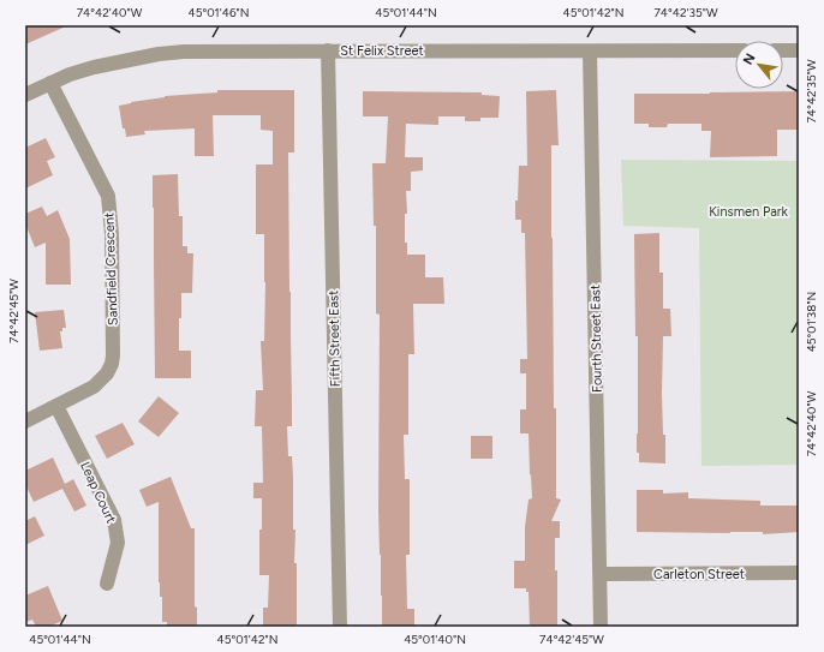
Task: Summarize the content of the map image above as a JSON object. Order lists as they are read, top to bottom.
{
  "streets": {
    "street": [
      "St Felix Street",
      "Sandfield Crescent",
      "Fifth Street East",
      "Fourth Street East",
      "Leap Court",
      "Carleton Street"
    ]
  },
  "crossings": [
    ["St Felix Street", "Sandfield Crescent"],
    ["St Felix Street", "Fifth Street East"],
    ["St Felix Street", "Fourth Street East"],
    ["Sandfield Crescent", "Leap Court"],
    ["Fourth Street East", "Carleton Street"]
  ],
  "parks": ["Kinsmen Park"],
  "north": "top left",
  "coordinates": [
    "74°42'40\"W",
    "45°01'46\"N",
    "45°01'44\"N",
    "45°01'42\"N",
    "74°42'35\"W",
    "74°42'45\"W",
    "45°01'38\"N",
    "45°01'40\"N"
  ]
}
